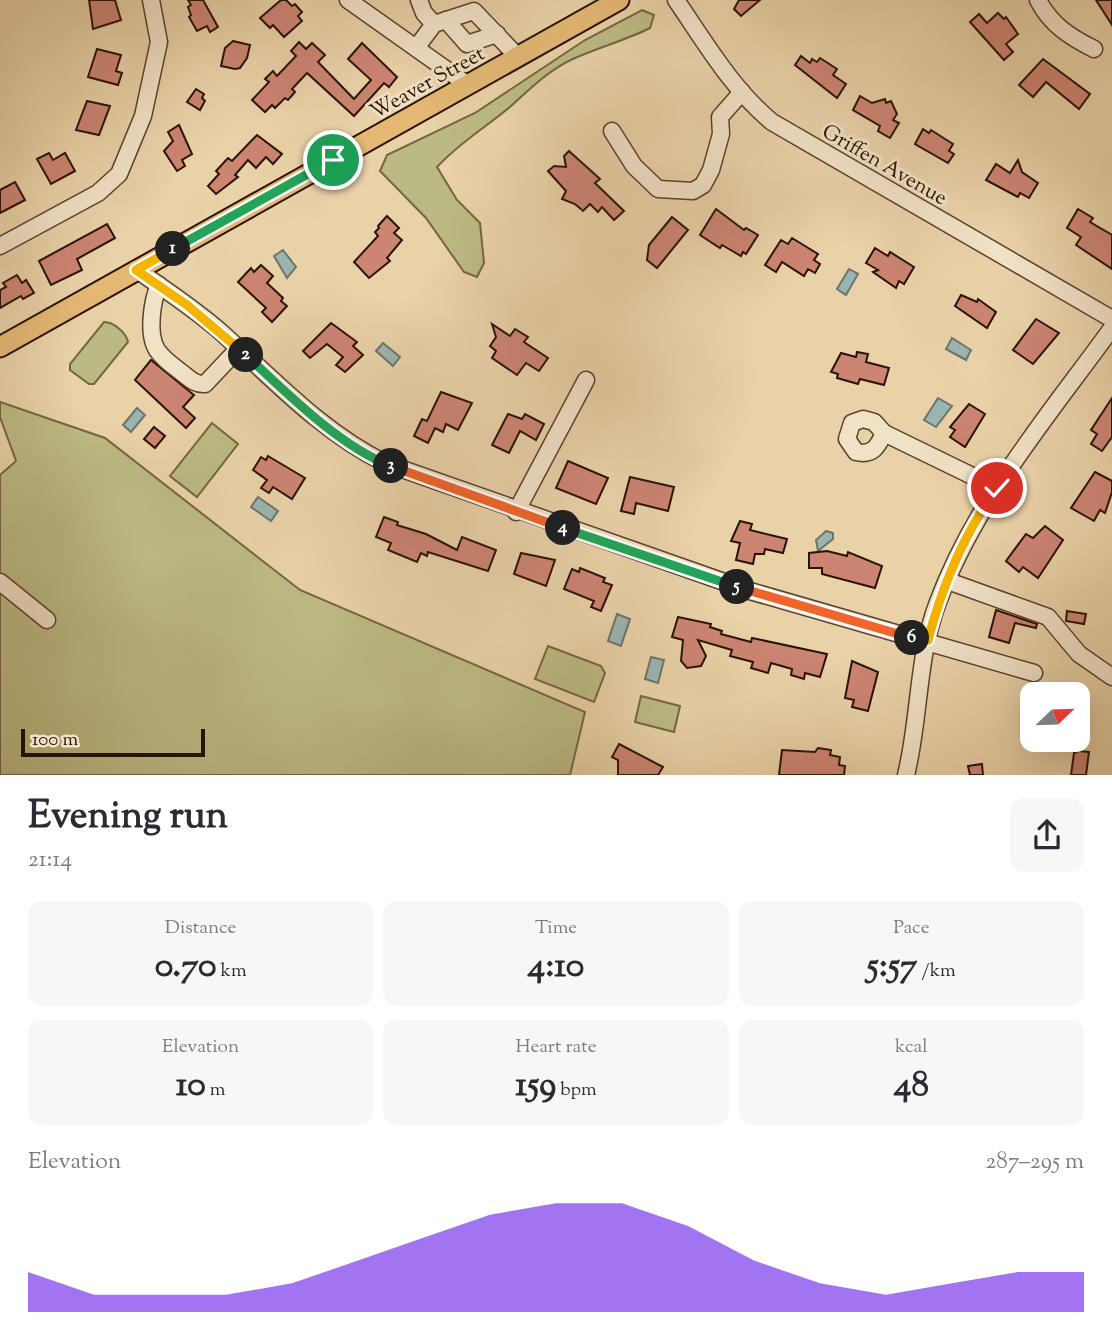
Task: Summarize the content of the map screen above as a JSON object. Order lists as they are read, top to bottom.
{
  "streets": {
    "main road": ["Weaver Street"],
    "street": ["Griffen Avenue"]
  },
  "scale_bar": "100 m",
  "north": "top right",
  "page": {
    "pins": [
      "1",
      "2",
      "3",
      "4",
      "5",
      "6"
    ],
    "scale": "100 m",
    "heading": ["Evening run", "21:14"],
    "stats": [
      ["Distance", "0.70 km"],
      ["Time", "4:10"],
      ["Pace", "5:57 /km"],
      ["Elevation", "10 m"],
      ["Heart rate", "159 bpm"],
      ["kcal", "48"]
    ],
    "chart": ["Elevation", "287–295 m"]
  }
}
